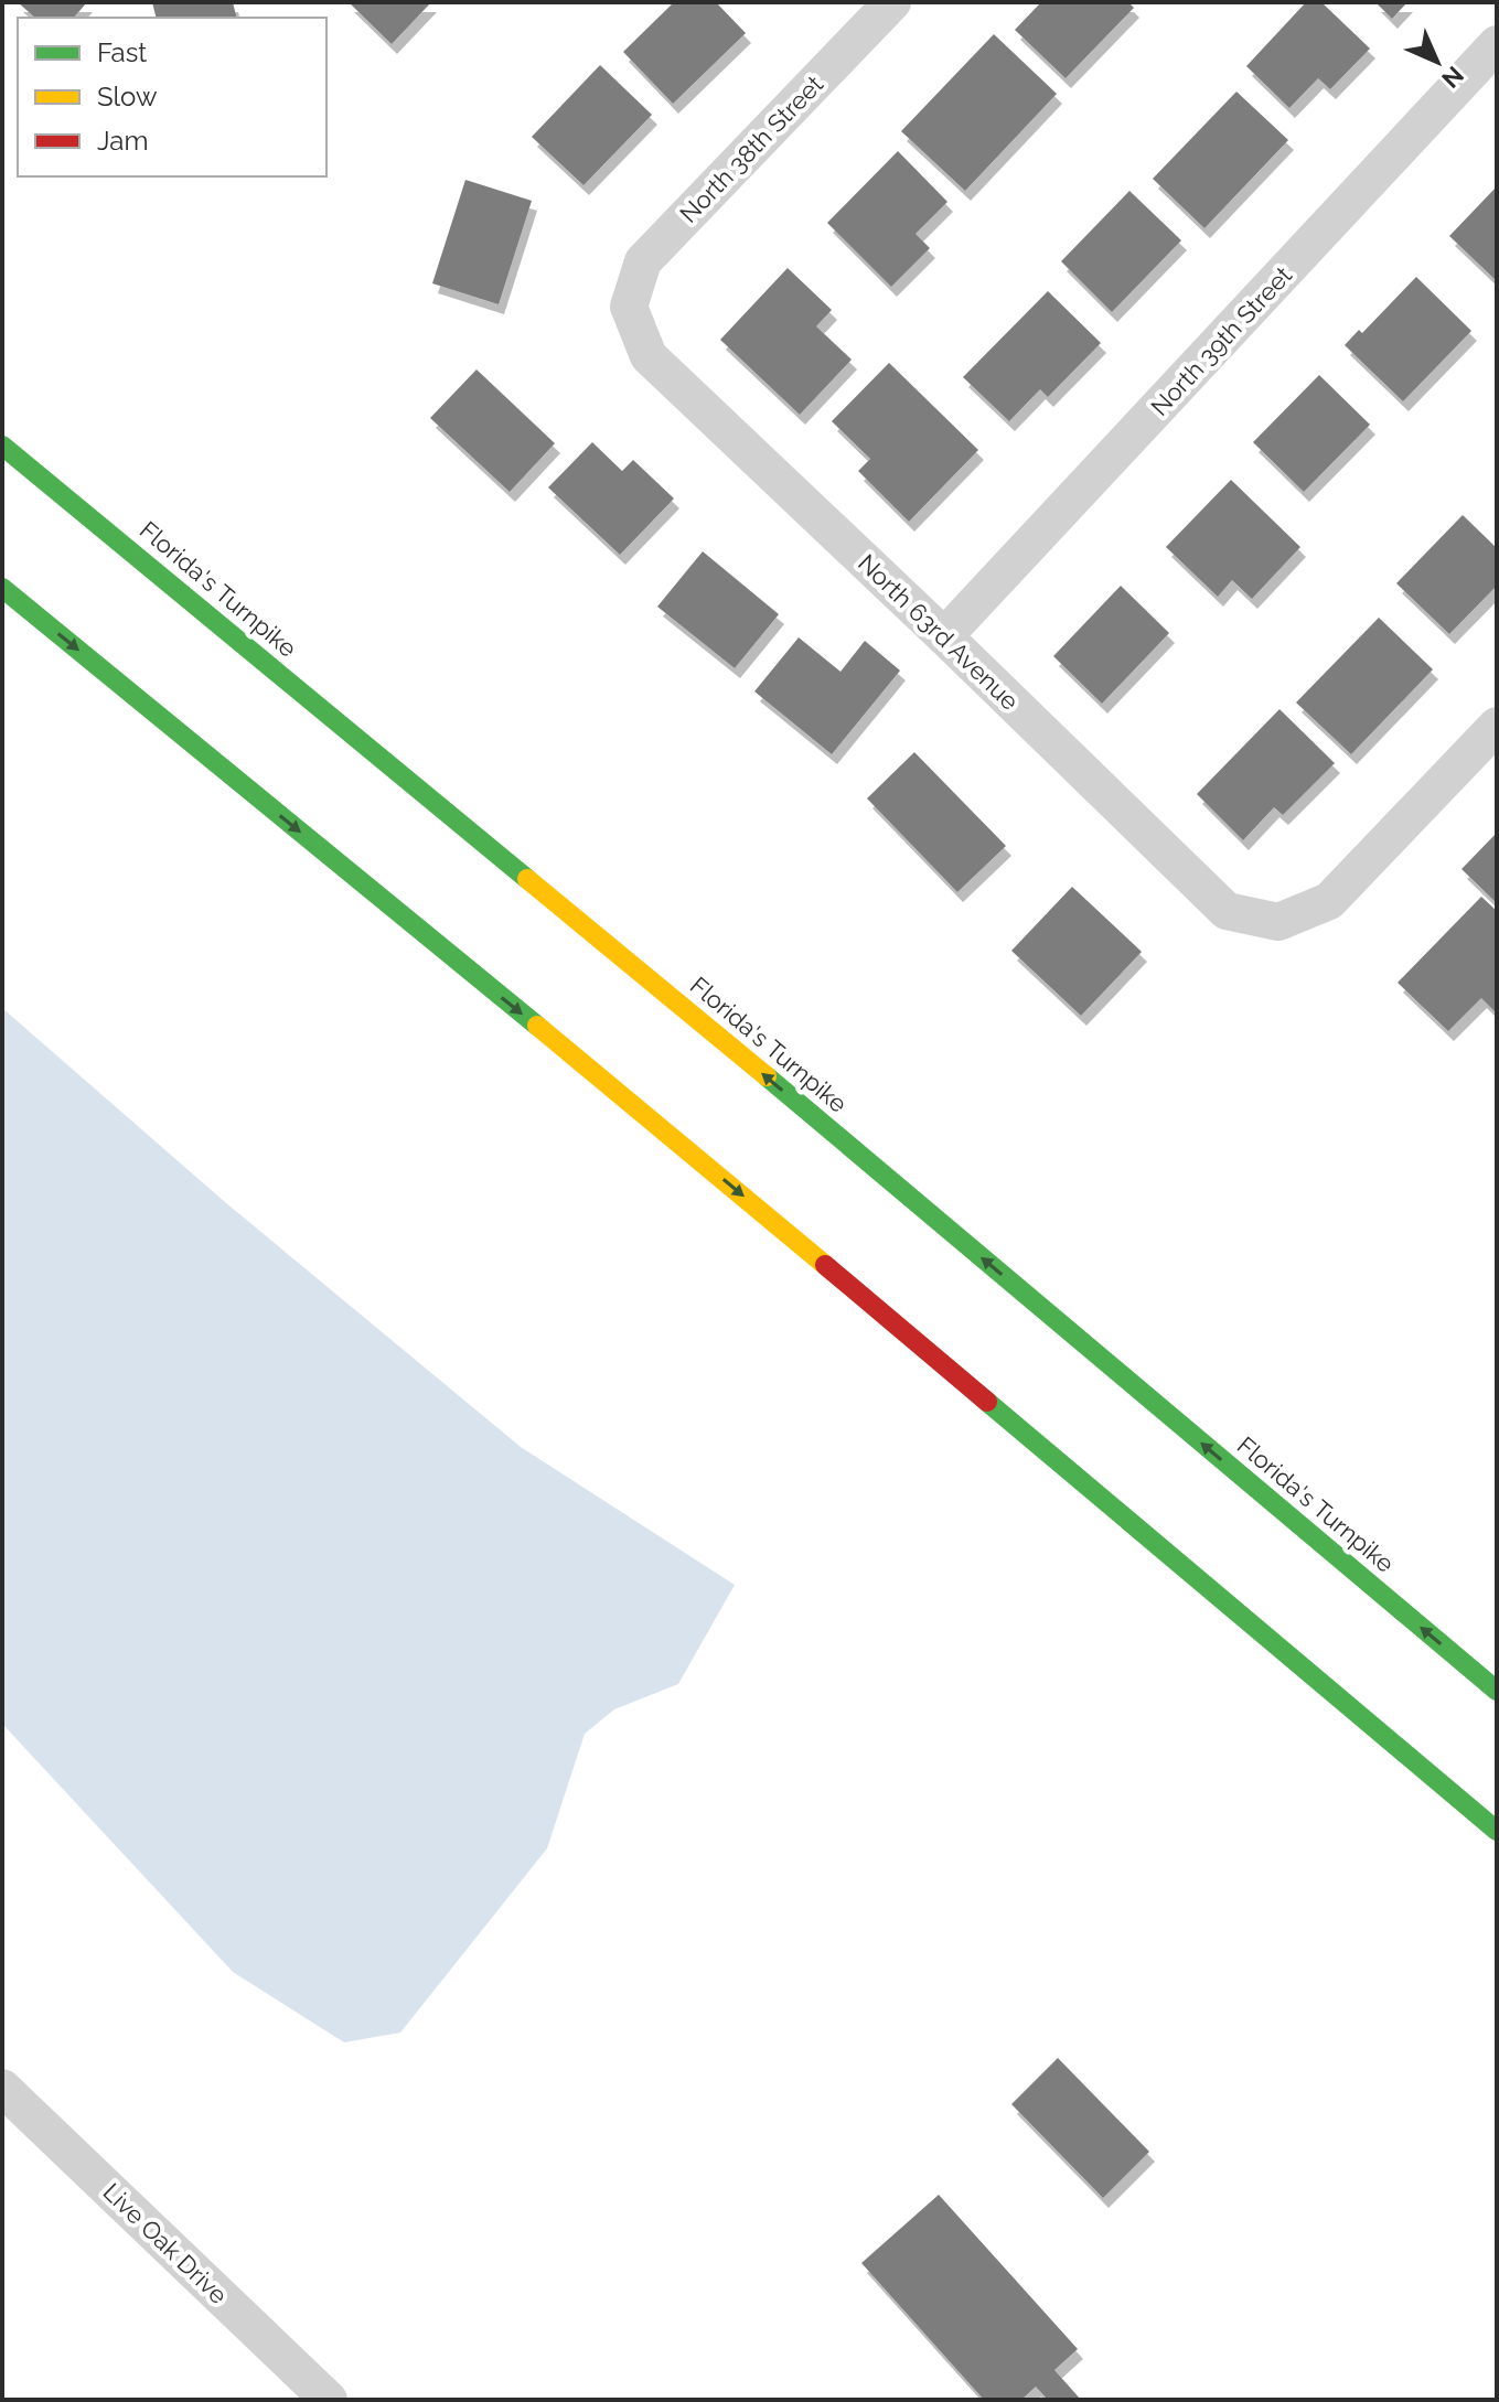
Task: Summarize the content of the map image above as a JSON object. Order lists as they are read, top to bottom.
{
  "streets": {
    "highway": ["Florida's Turnpike"],
    "street": [
      "North 38th Street",
      "North 39th Street",
      "North 63rd Avenue",
      "Live Oak Drive"
    ]
  },
  "crossings": [
    ["North 38th Street", "North 63rd Avenue"],
    ["North 39th Street", "North 63rd Avenue"]
  ],
  "legend": ["Fast", "Slow", "Jam"],
  "north": "bottom right"
}
